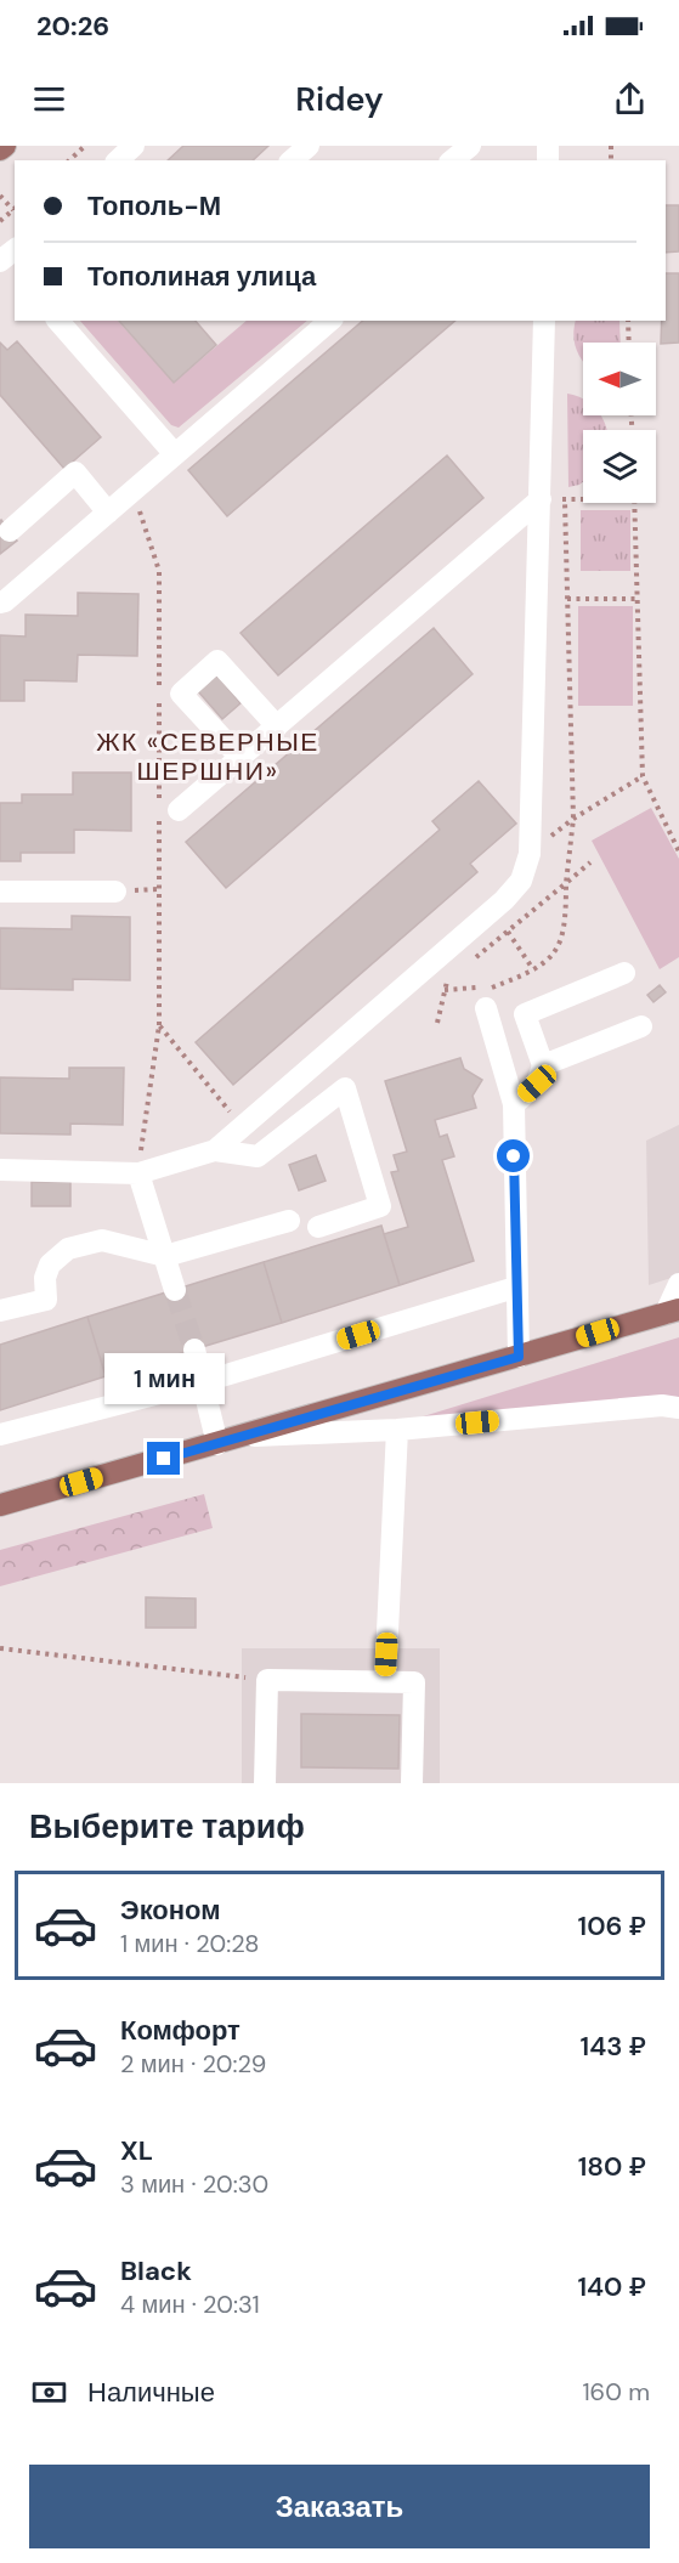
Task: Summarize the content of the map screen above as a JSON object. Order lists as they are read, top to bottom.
{
  "districts": ["ЖК «СЕВЕРНЫЕ ШЕРШНИ»"],
  "north": "left",
  "page": {
    "status": "20:26",
    "header": "Ridey",
    "banner": ["Тополь-М", "Тополиная улица"],
    "bubble": "1 мин",
    "heading": "Выберите тариф",
    "list": [
      {
        "name": "Эконом",
        "note": "1 мин · 20:28",
        "value": "106 ₽"
      },
      {
        "name": "Комфорт",
        "note": "2 мин · 20:29",
        "value": "143 ₽"
      },
      {
        "name": "XL",
        "note": "3 мин · 20:30",
        "value": "180 ₽"
      },
      {
        "name": "Black",
        "note": "4 мин · 20:31",
        "value": "140 ₽"
      }
    ],
    "pay": ["Наличные", "160 m"],
    "buttons": "Заказать"
  }
}
